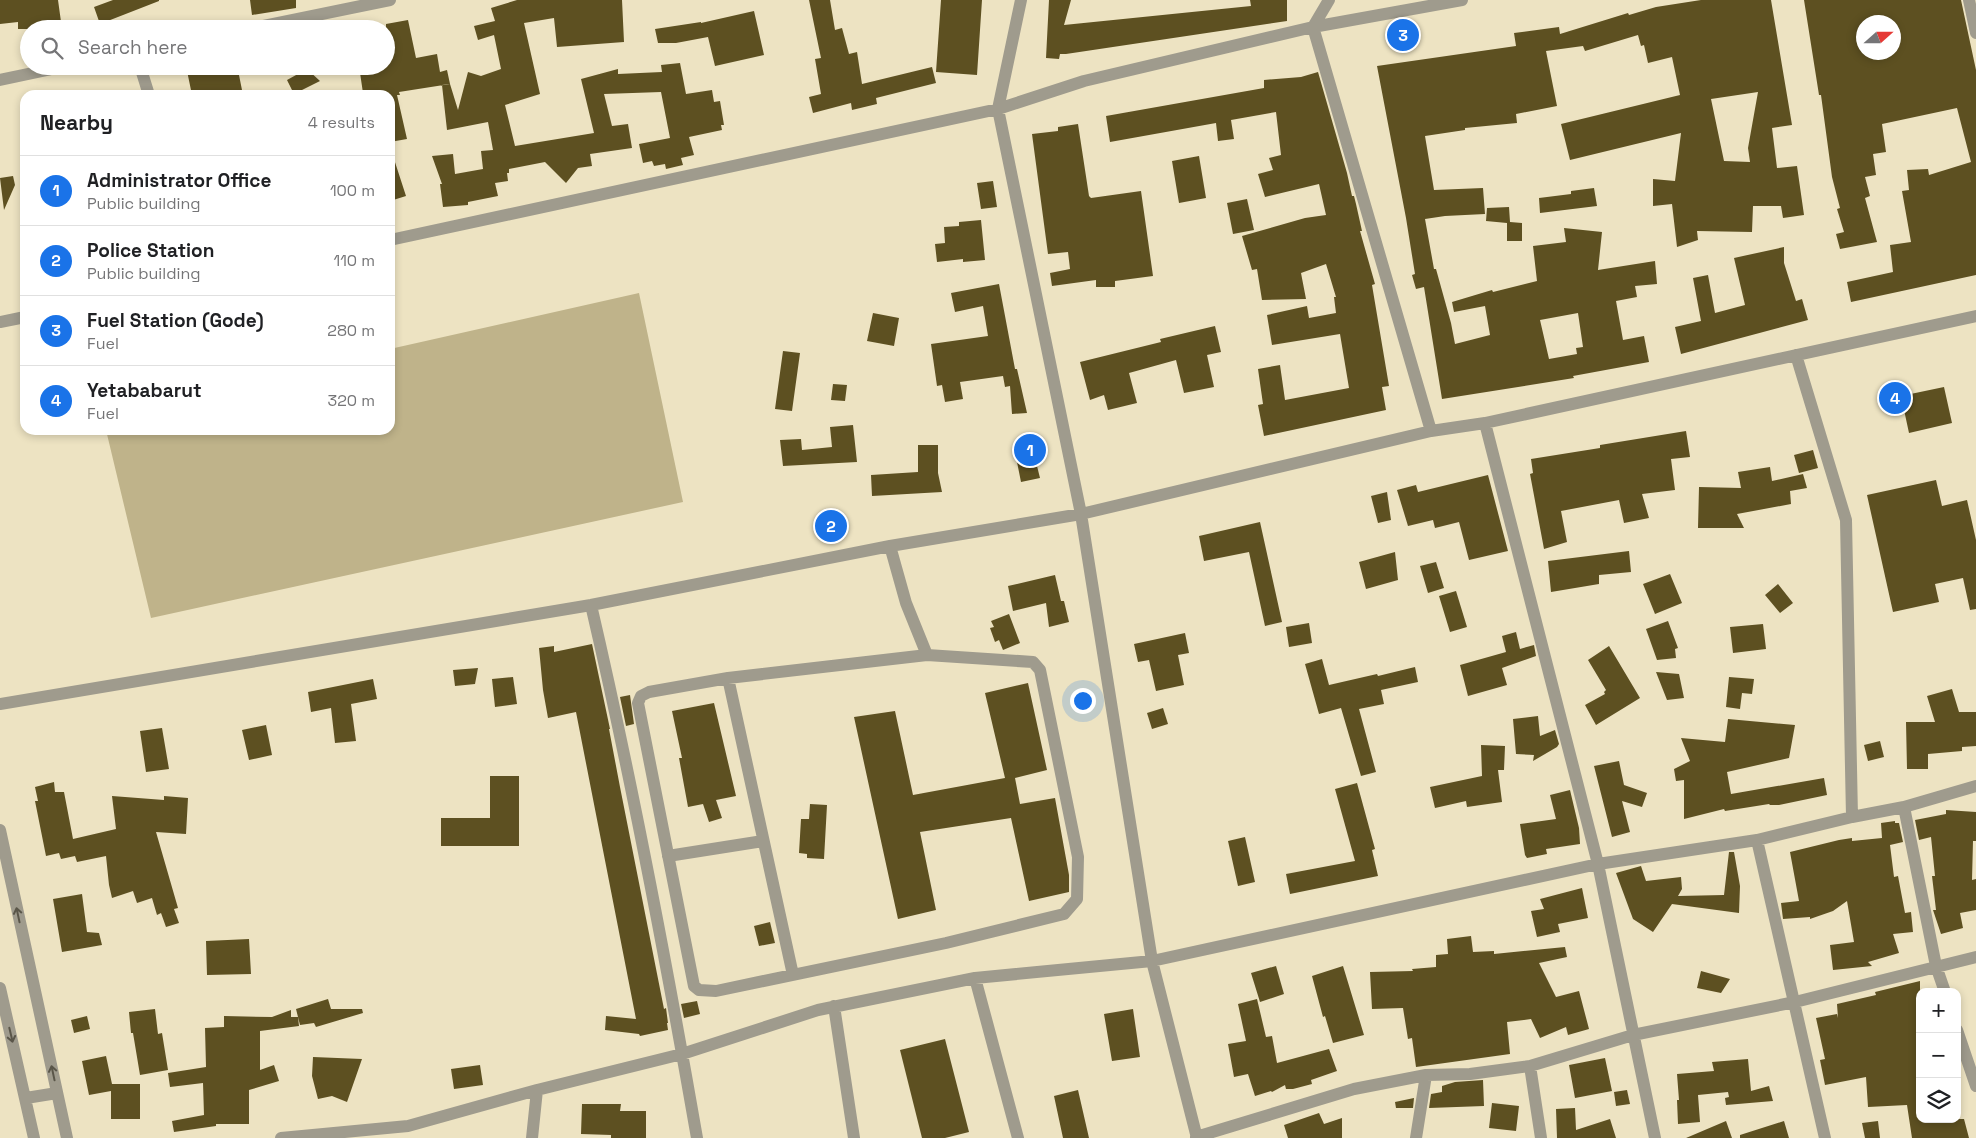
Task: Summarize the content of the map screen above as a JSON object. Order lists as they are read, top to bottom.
{
  "north": "right",
  "page": {
    "pins": [
      "3",
      "4",
      "1",
      "2"
    ],
    "search": "Search here",
    "heading": ["Nearby", "4 results"],
    "list": [
      {
        "mark": "1",
        "name": "Administrator Office",
        "note": "Public building",
        "value": "100 m"
      },
      {
        "mark": "2",
        "name": "Police Station",
        "note": "Public building",
        "value": "110 m"
      },
      {
        "mark": "3",
        "name": "Fuel Station (Gode)",
        "note": "Fuel",
        "value": "280 m"
      },
      {
        "mark": "4",
        "name": "Yetababarut",
        "note": "Fuel",
        "value": "320 m"
      }
    ],
    "map_buttons": ["+", "−"]
  }
}
